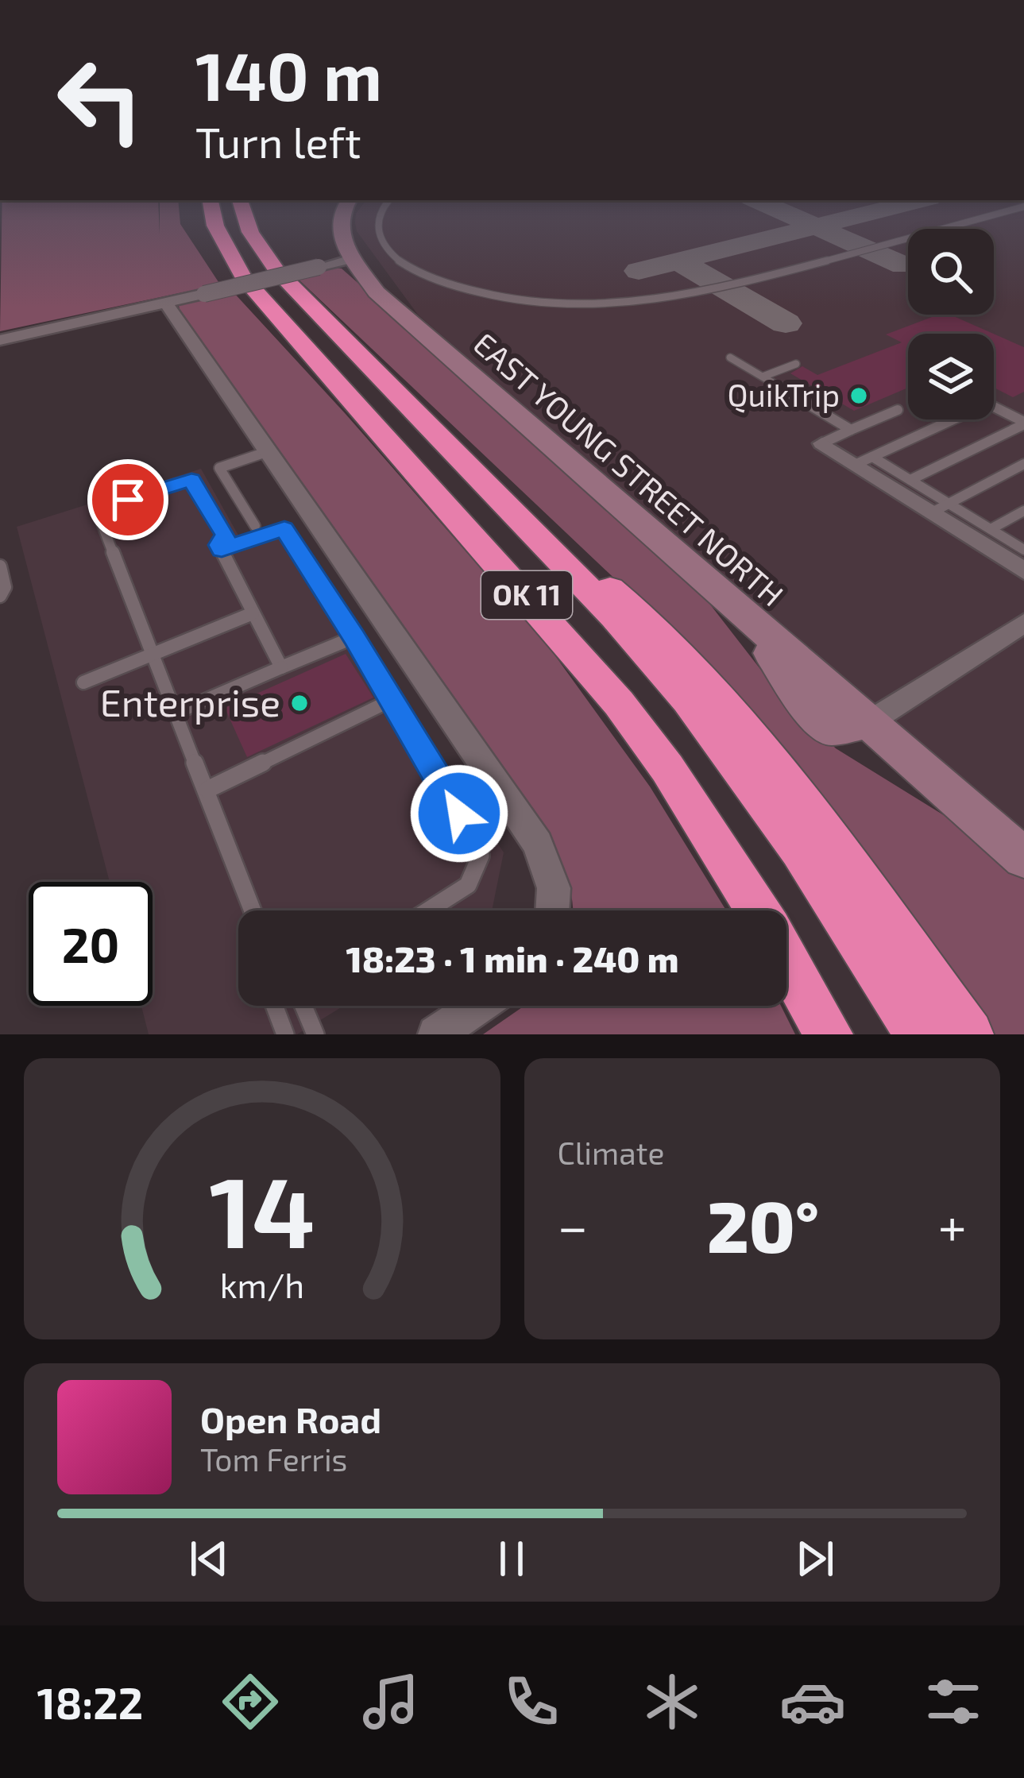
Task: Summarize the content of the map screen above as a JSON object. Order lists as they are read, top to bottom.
{
  "streets": {
    "highway": ["OK 11"],
    "street": ["EAST YOUNG STREET NORTH"]
  },
  "places": ["QuikTrip", "Enterprise"],
  "page": {
    "turn": ["140 m", "Turn left"],
    "limit": "20",
    "trip": "18:23 · 1 min · 240 m",
    "tile": "Climate",
    "heat": ["−", "20°", "+"],
    "song": ["Open Road", "Tom Ferris"],
    "tabs": "18:22",
    "gauge": ["14", "km/h"]
  }
}
